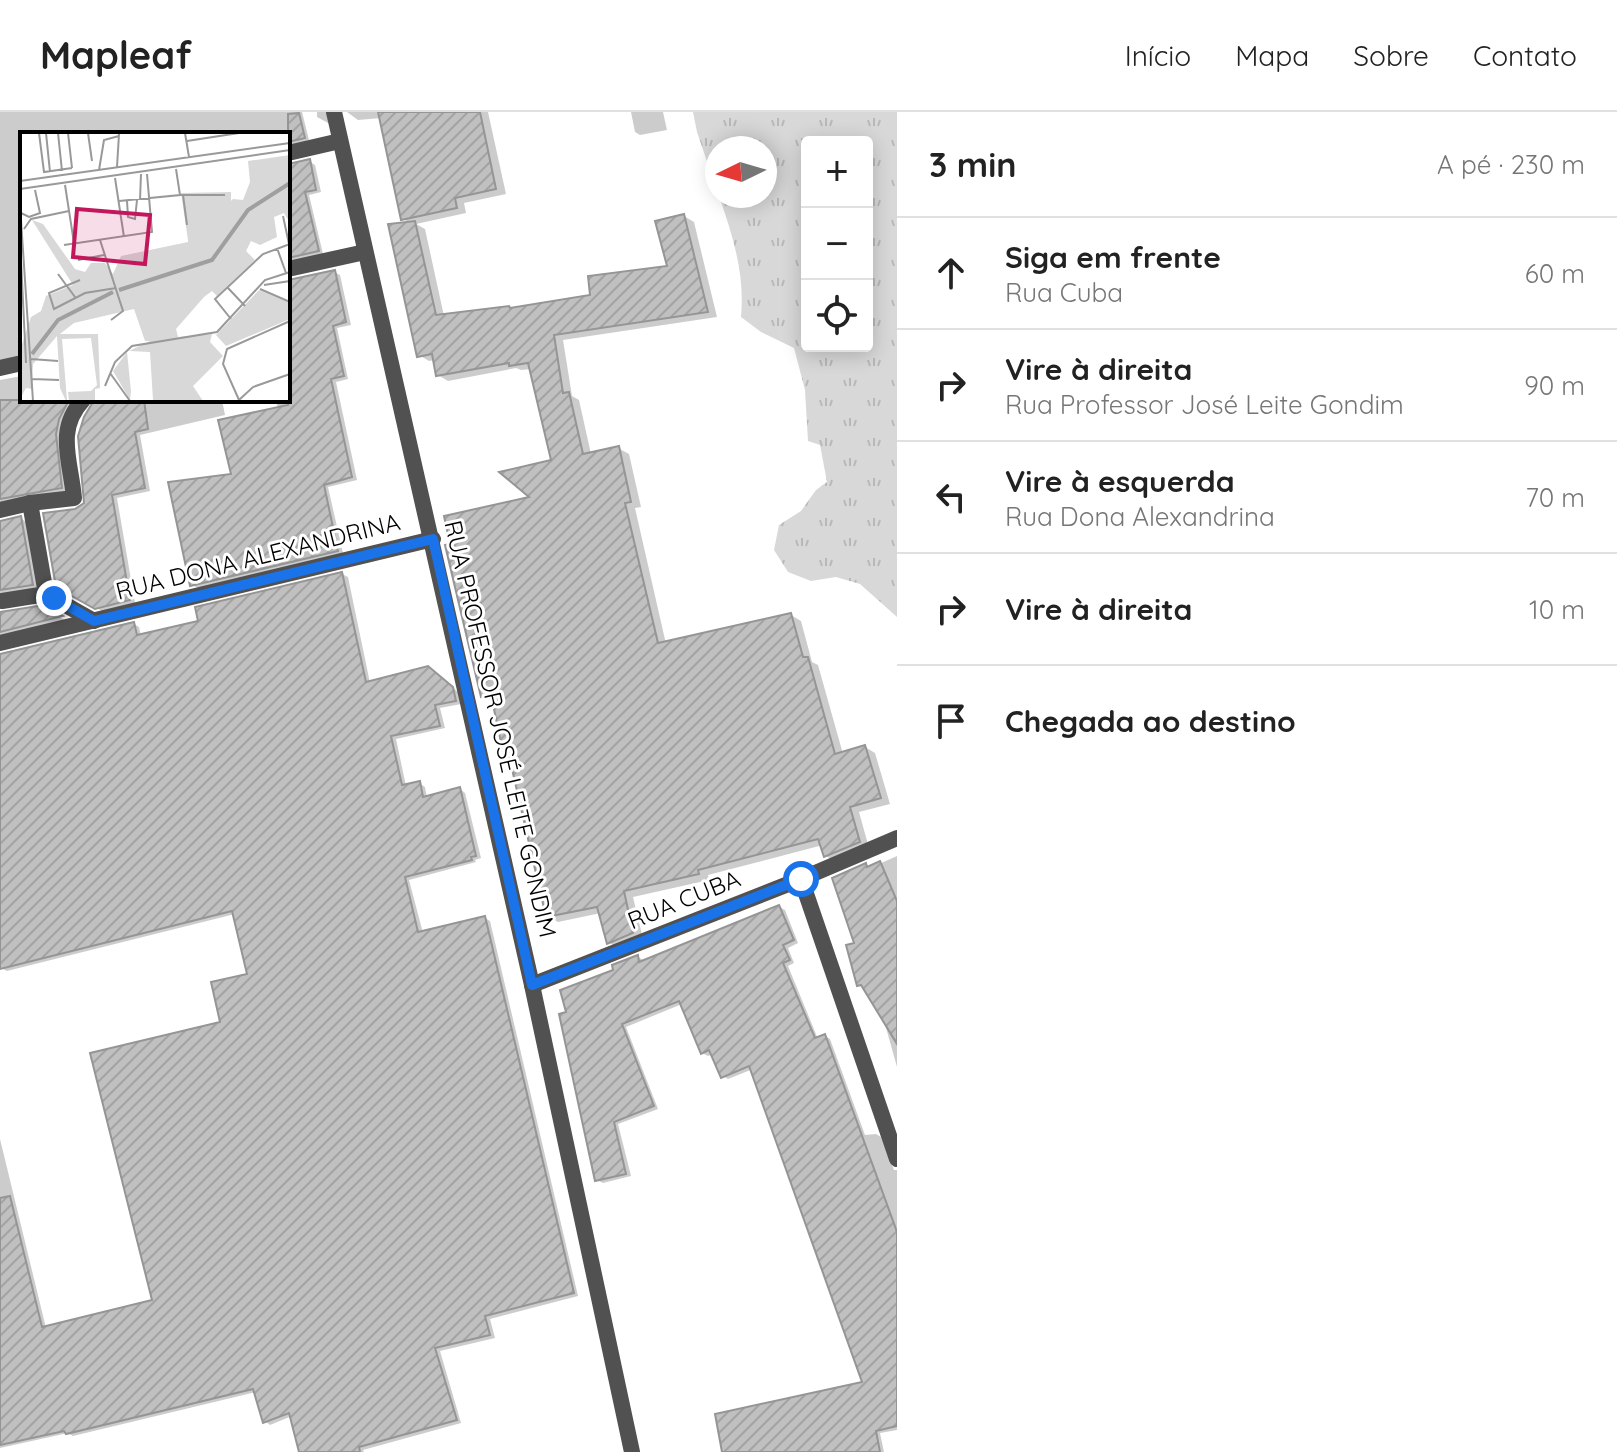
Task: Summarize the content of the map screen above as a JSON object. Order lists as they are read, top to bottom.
{
  "streets": {
    "street": ["RUA DONA ALEXANDRINA", "RUA PROFESSOR JOSÉ LEITE GONDIM", "RUA CUBA"]
  },
  "crossings": [
    ["RUA DONA ALEXANDRINA", "RUA PROFESSOR JOSÉ LEITE GONDIM"],
    ["RUA PROFESSOR JOSÉ LEITE GONDIM", "RUA CUBA"]
  ],
  "north": "left",
  "page": {
    "header": "Mapleaf",
    "nav": [
      "Início",
      "Mapa",
      "Sobre",
      "Contato"
    ],
    "heading": ["3 min", "A pé · 230 m"],
    "map_buttons": ["+", "−"],
    "list": [
      ["Siga em frente", "Rua Cuba", "60 m"],
      ["Vire à direita", "Rua Professor José Leite Gondim", "90 m"],
      ["Vire à esquerda", "Rua Dona Alexandrina", "70 m"],
      ["Vire à direita", "10 m"],
      "Chegada ao destino"
    ]
  }
}
